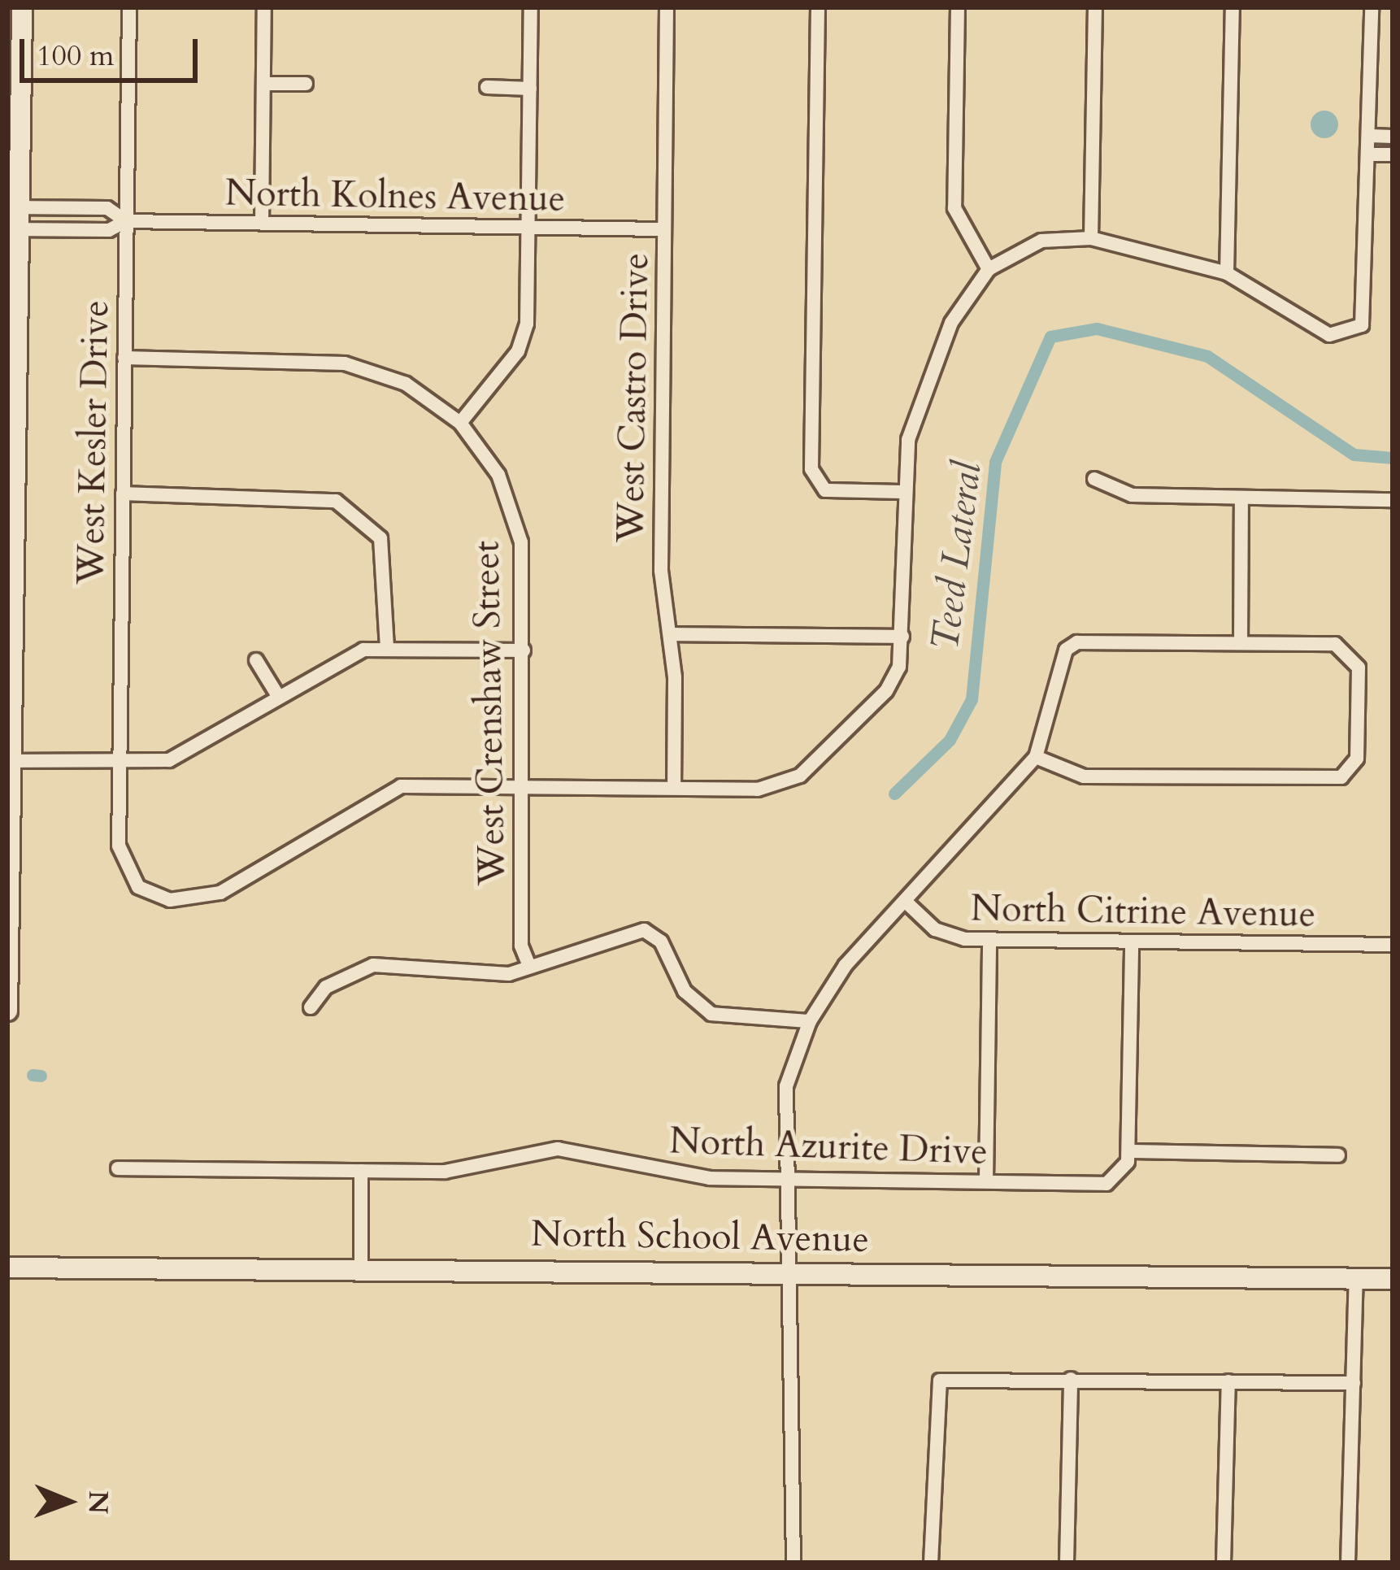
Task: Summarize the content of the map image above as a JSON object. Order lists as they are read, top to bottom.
{
  "streets": {
    "street": [
      "North Kolnes Avenue",
      "West Castro Drive",
      "West Kesler Drive",
      "West Crenshaw Street",
      "North Citrine Avenue",
      "North Azurite Drive",
      "North School Avenue"
    ]
  },
  "crossings": [
    ["North Kolnes Avenue", "West Castro Drive"],
    ["North Kolnes Avenue", "West Kesler Drive"],
    ["West Kesler Drive", "West Crenshaw Street"]
  ],
  "water": ["Teed Lateral"],
  "scale_bar": "100 m",
  "north": "right"
}
